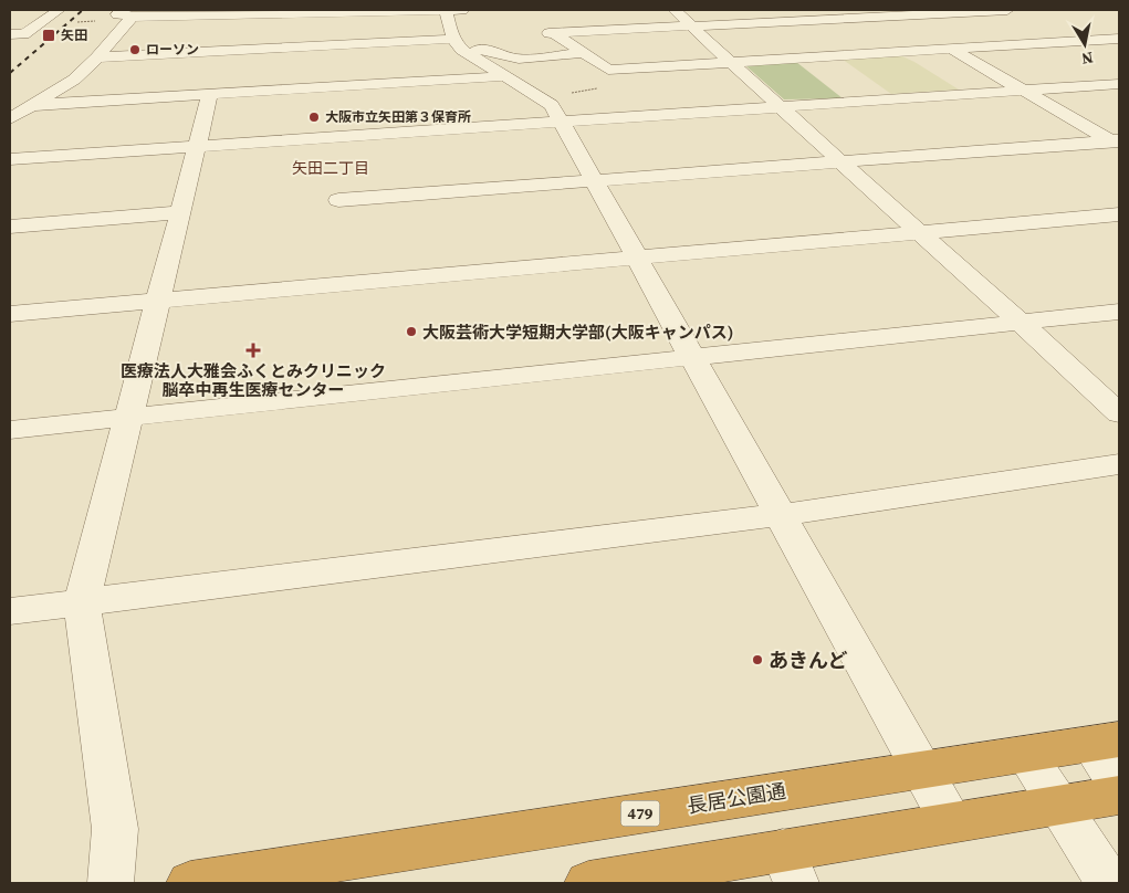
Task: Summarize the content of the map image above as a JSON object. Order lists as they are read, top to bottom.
{
  "streets": {
    "highway": ["長居公園通", "479"]
  },
  "districts": ["矢田二丁目"],
  "places": {
    "transit": ["矢田"],
    "other": [
      "ローソン",
      "大阪市立矢田第３保育所",
      "大阪芸術大学短期大学部(大阪キャンパス)",
      "あきんど"
    ],
    "health": ["医療法人大雅会ふくとみクリニック 脳卒中再生医療センター"]
  },
  "north": "bottom"
}
